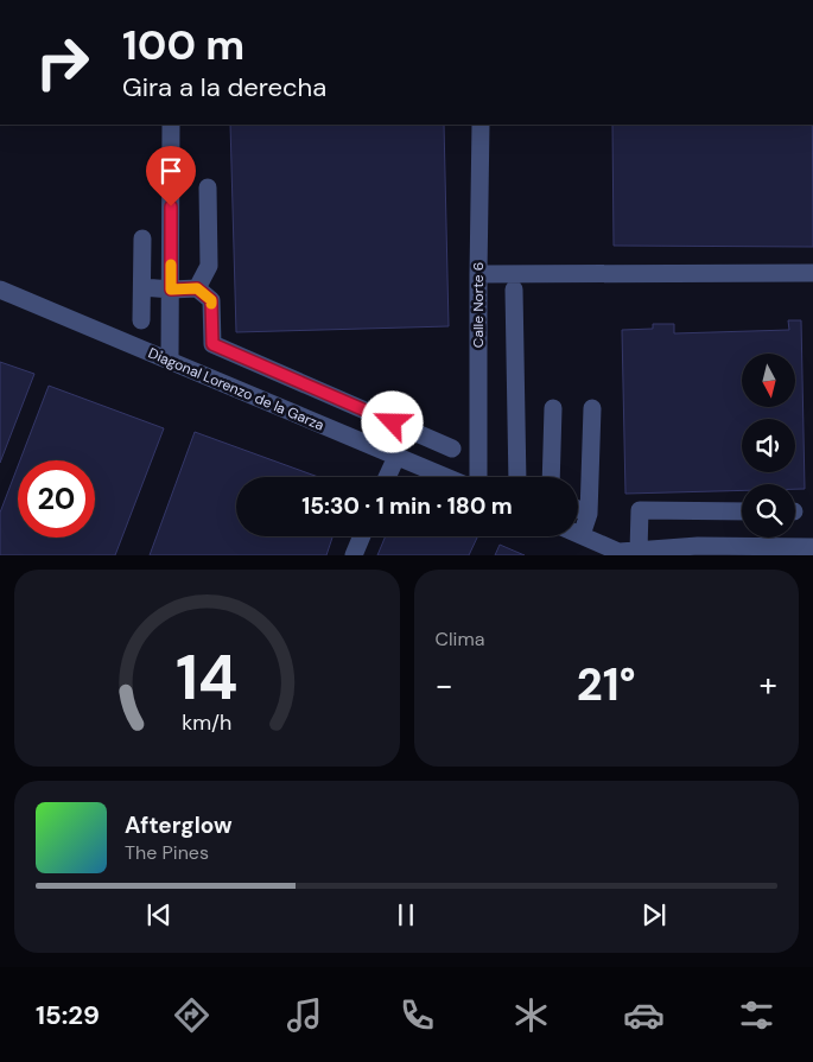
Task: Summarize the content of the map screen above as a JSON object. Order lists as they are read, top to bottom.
{
  "streets": {
    "street": ["Calle Norte 6", "Diagonal Lorenzo de la Garza"]
  },
  "north": "bottom",
  "page": {
    "turn": ["100 m", "Gira a la derecha"],
    "limit": "20",
    "trip": "15:30 · 1 min · 180 m",
    "tile": "Clima",
    "heat": ["−", "21°", "+"],
    "song": ["Afterglow", "The Pines"],
    "tabs": "15:29",
    "gauge": ["14", "km/h"]
  }
}
